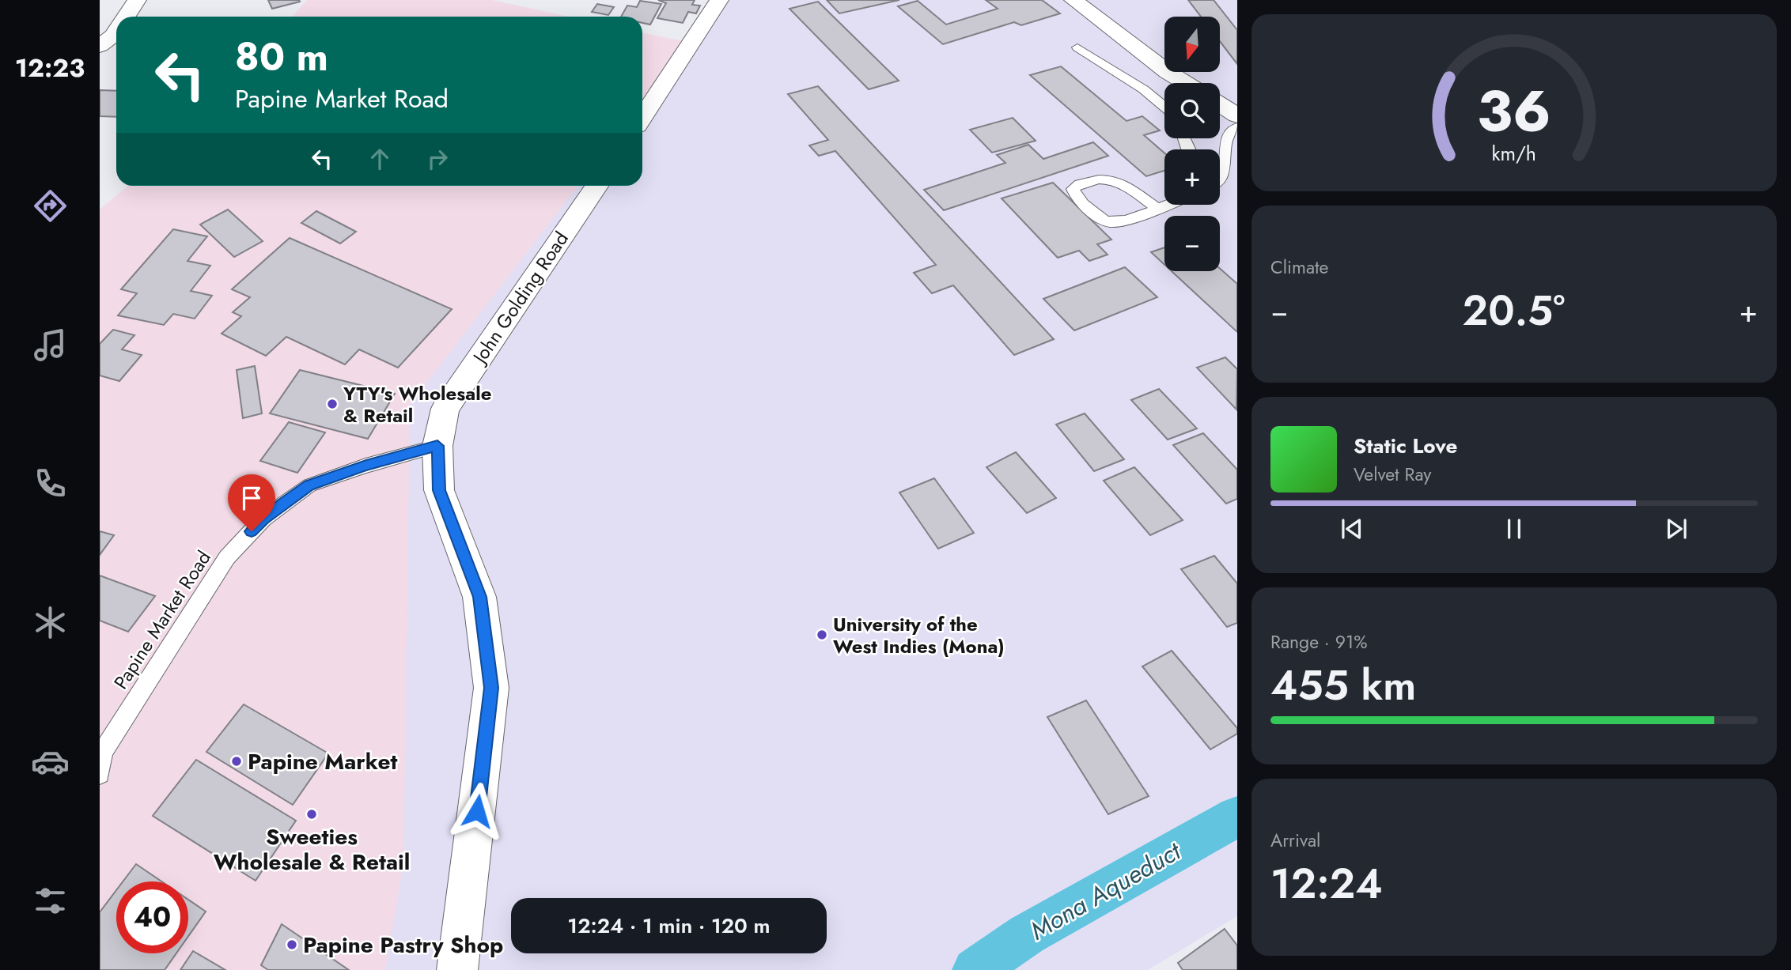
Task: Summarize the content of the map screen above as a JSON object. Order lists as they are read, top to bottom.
{
  "streets": {
    "street": ["John Golding Road"],
    "lane": ["Papine Market Road"]
  },
  "crossings": [
    ["John Golding Road", "Papine Market Road"]
  ],
  "water": ["Mona Aqueduct"],
  "places": [
    "YTY's Wholesale & Retail",
    "University of the West Indies (Mona)",
    "Papine Market",
    "Sweeties Wholesale & Retail",
    "Papine Pastry Shop"
  ],
  "north": "bottom",
  "page": {
    "tabs": "12:23",
    "map_buttons": ["+", "−"],
    "turn": ["80 m", "Papine Market Road"],
    "tile": [
      "Climate",
      ["Range · 91%", "455 km"],
      ["Arrival", "12:24"]
    ],
    "heat": ["−", "20.5°", "+"],
    "song": ["Static Love", "Velvet Ray"],
    "limit": "40",
    "trip": "12:24 · 1 min · 120 m",
    "gauge": ["36", "km/h"]
  }
}
